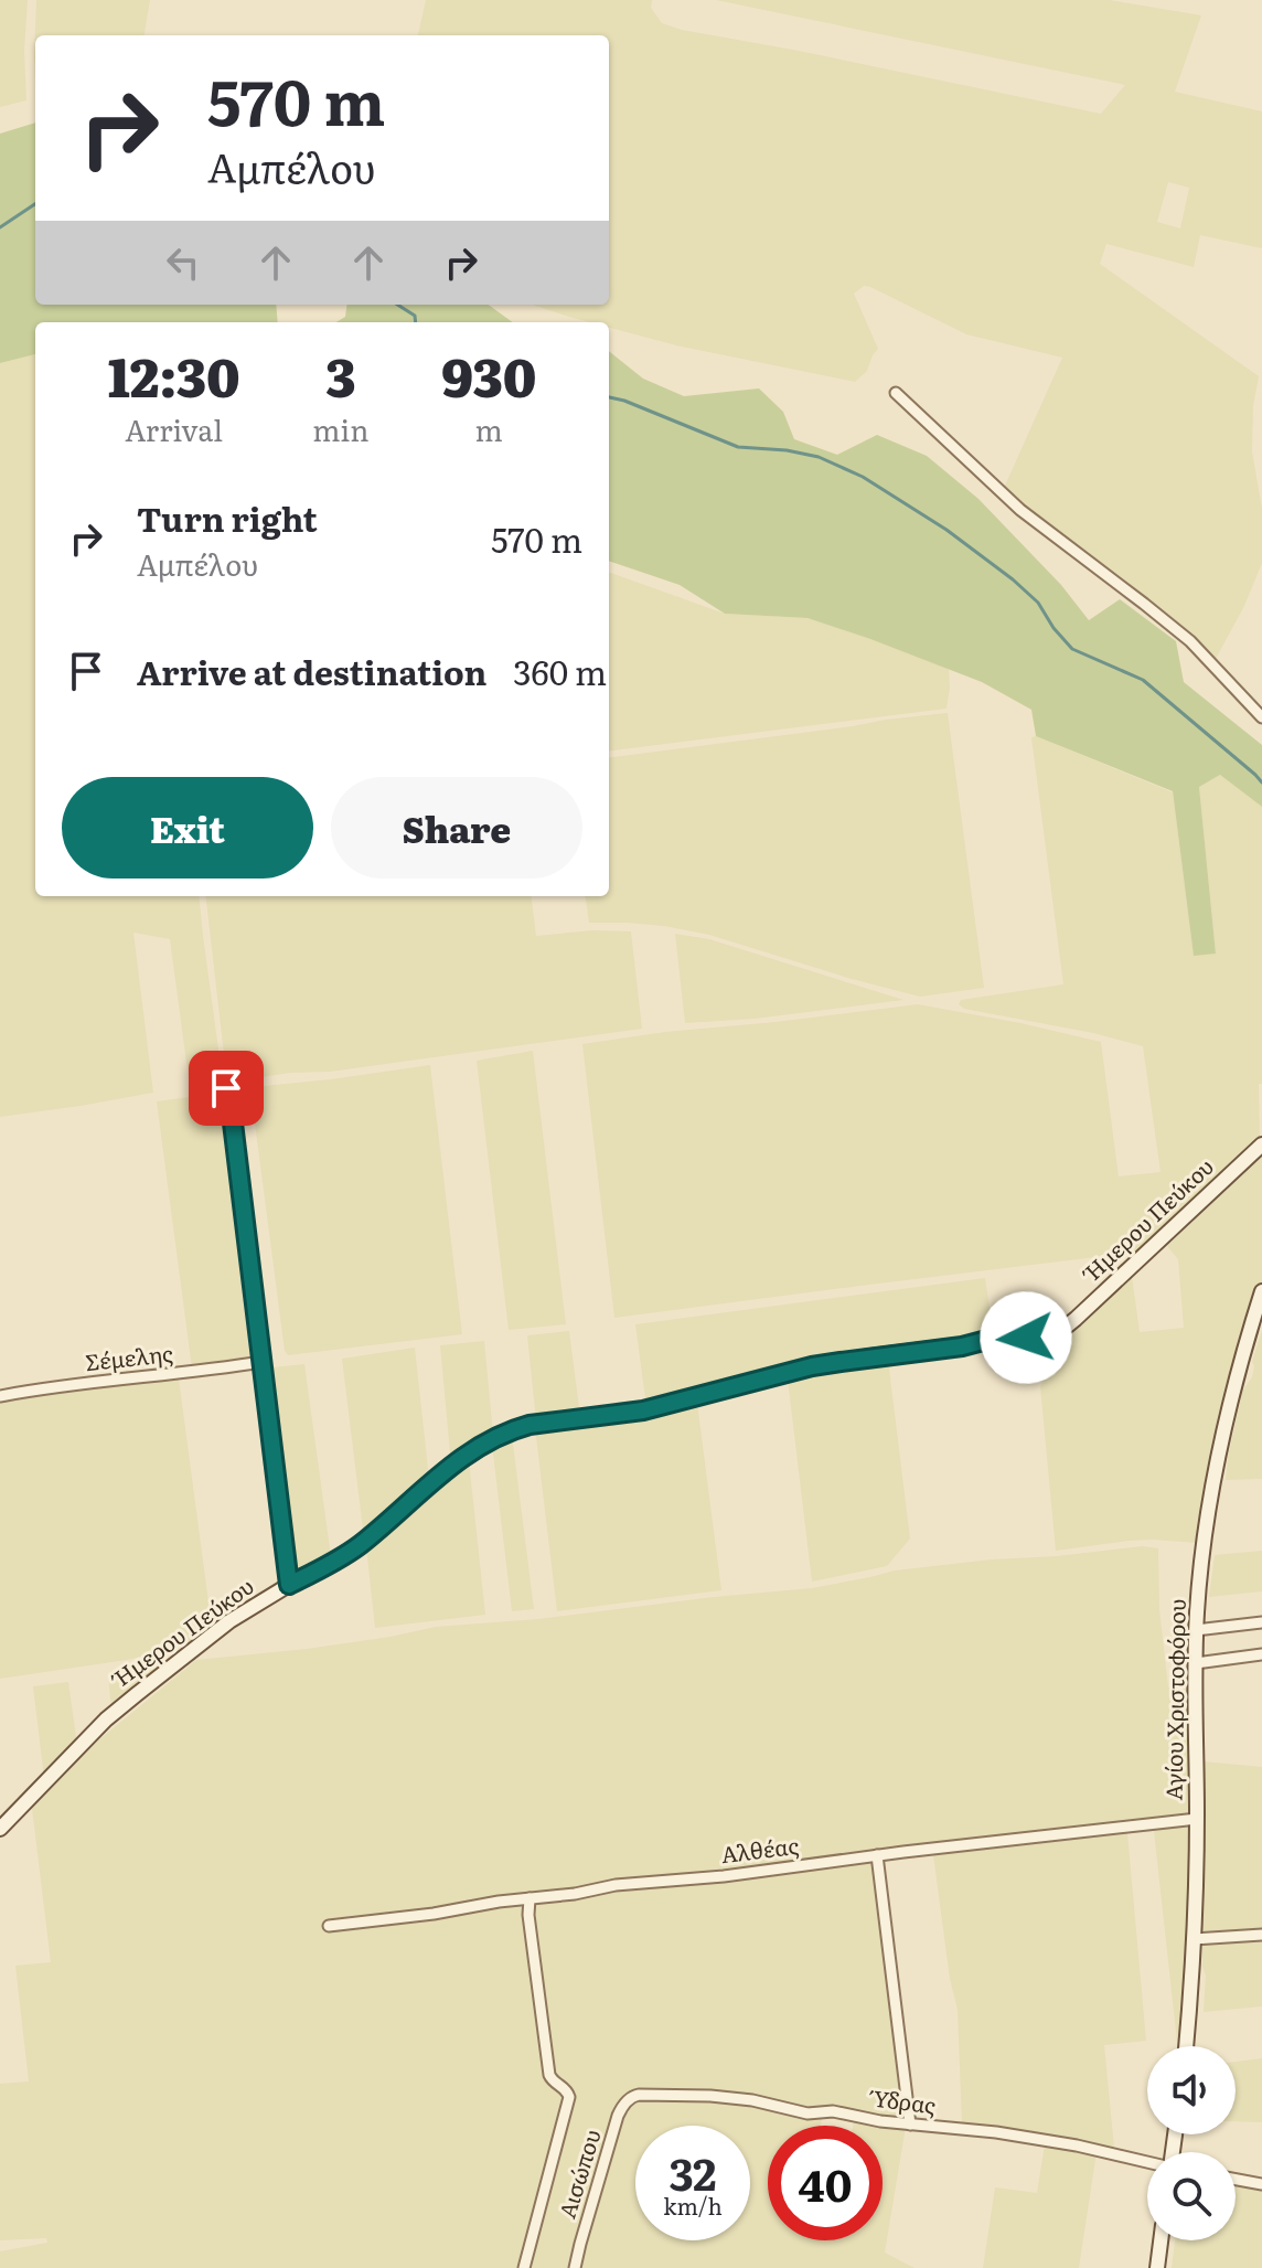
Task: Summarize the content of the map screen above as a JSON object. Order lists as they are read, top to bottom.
{
  "streets": {
    "street": [
      "Ήμερου Πεύκου",
      "Σέμελης",
      "Αγίου Χριστοφόρου",
      "Αλθέας",
      "Ύδρας",
      "Αισώπου"
    ]
  },
  "crossings": [
    ["Αγίου Χριστοφόρου", "Αλθέας"],
    ["Ύδρας", "Αισώπου"]
  ],
  "page": {
    "turn": ["570 m", "Αμπέλου"],
    "eta": [
      "12:30",
      "Arrival",
      "3",
      "min",
      "930",
      "m"
    ],
    "list": [
      {
        "name": "Turn right",
        "note": "Αμπέλου",
        "value": "570 m"
      },
      {
        "name": "Arrive at destination",
        "value": "360 m"
      }
    ],
    "buttons": ["Exit", "Share"],
    "speed": "32 km/h",
    "limit": "40"
  }
}
